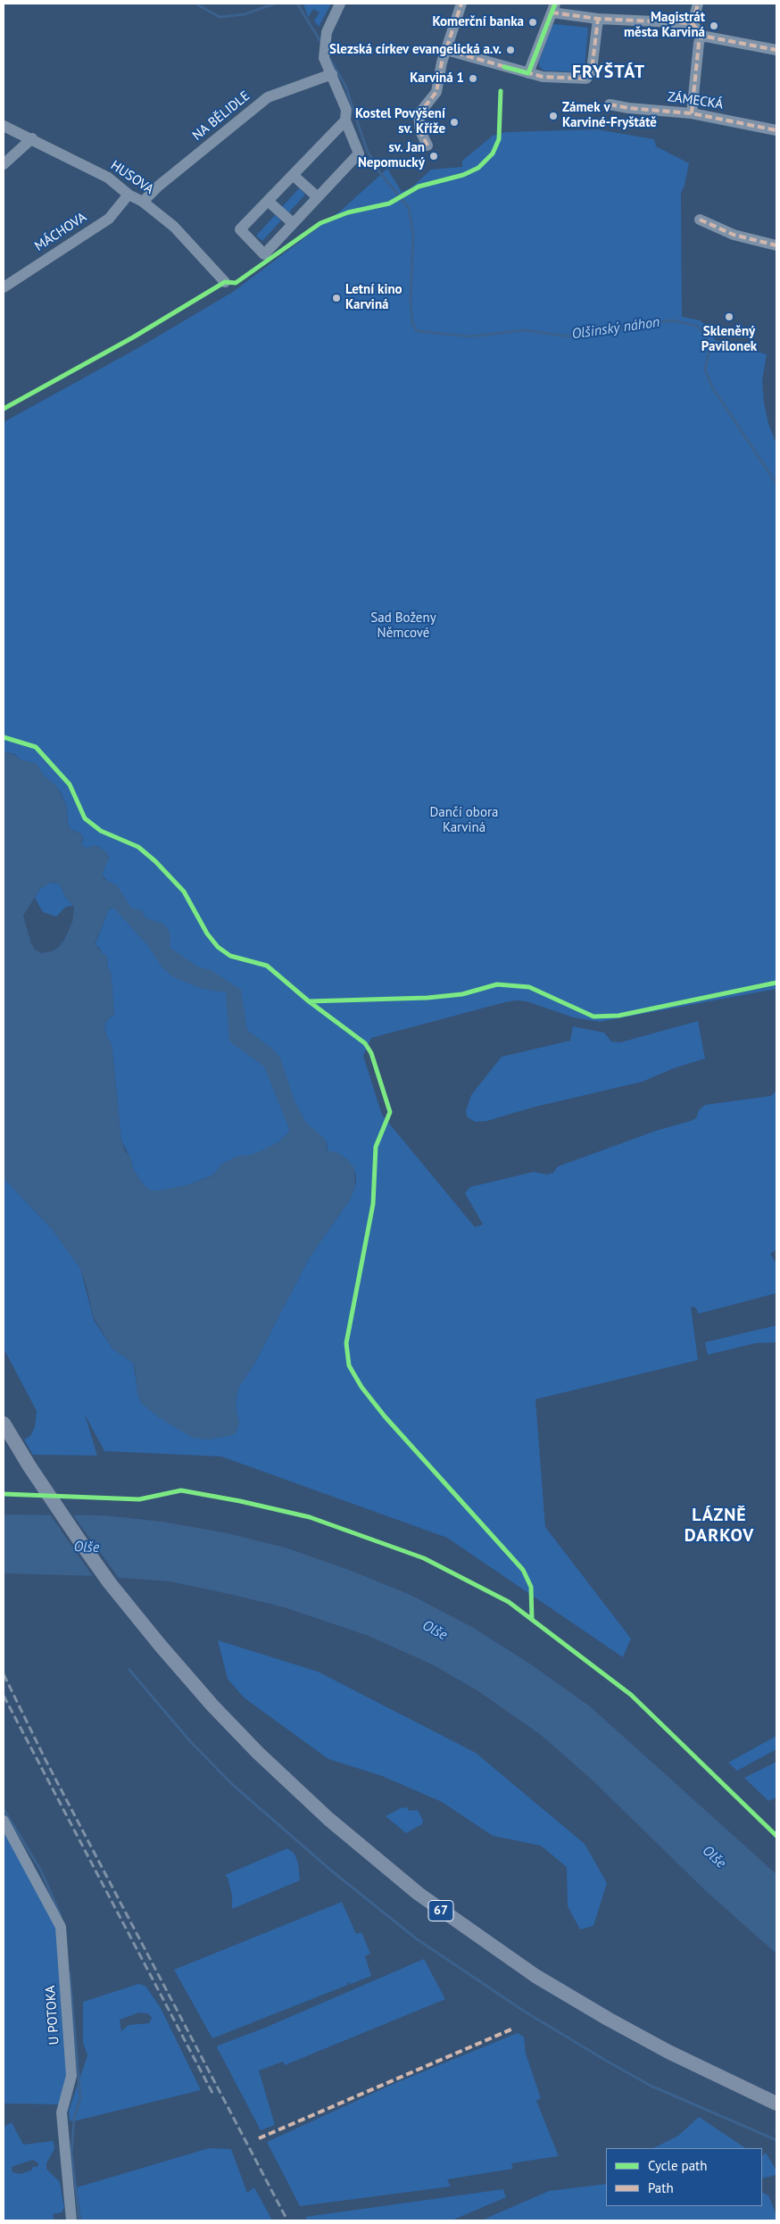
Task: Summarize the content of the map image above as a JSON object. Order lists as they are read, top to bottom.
{
  "streets": {
    "main road": ["67"],
    "street": [
      "ZÁMECKÁ",
      "NA BĚLIDLE",
      "HUSOVA",
      "MÁCHOVA",
      "U POTOKA"
    ]
  },
  "crossings": [
    ["NA BĚLIDLE", "HUSOVA"],
    ["HUSOVA", "MÁCHOVA"]
  ],
  "districts": ["FRYŠTÁT", "LÁZNĚ DARKOV"],
  "water": ["Olšinský náhon", "Olše"],
  "parks": ["Sad Boženy Němcové", "Dančí obora Karviná"],
  "places": [
    "Komerční banka",
    "Magistrát města Karviná",
    "Slezská církev evangelická a.v.",
    "Karviná 1",
    "Zámek v Karviné-Fryštátě",
    "Kostel Povýšení sv. Kříže",
    "sv. Jan Nepomucký",
    "Letní kino Karviná",
    "Skleněný Pavilonek"
  ],
  "legend": ["Cycle path", "Path"]
}
